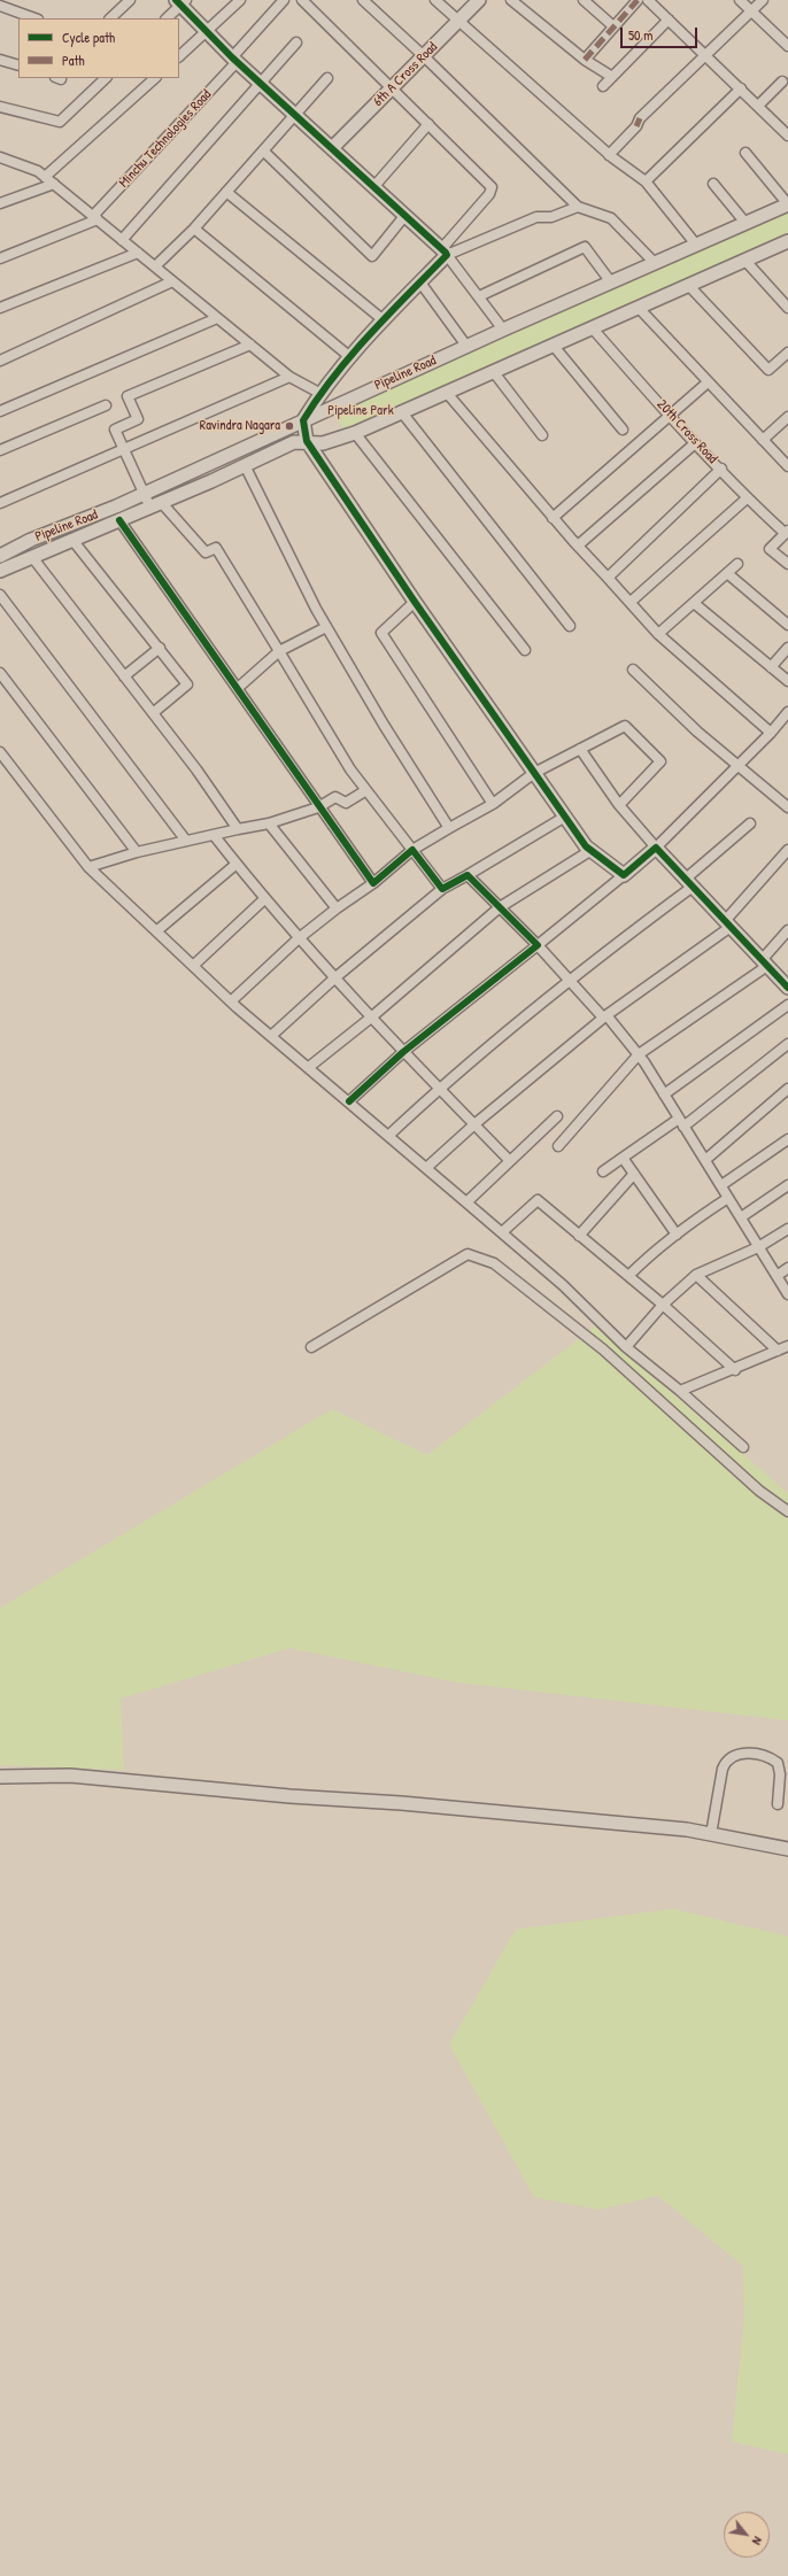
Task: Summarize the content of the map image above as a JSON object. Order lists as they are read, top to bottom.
{
  "streets": {
    "street": [
      "6th A Cross Road",
      "Minchu Technologies Road",
      "Pipeline Road",
      "20th Cross Road"
    ]
  },
  "crossings": [
    ["Pipeline Road", "20th Cross Road"]
  ],
  "parks": ["Pipeline Park"],
  "places": ["Ravindra Nagara"],
  "legend": ["Cycle path", "Path"],
  "scale_bar": "50 m",
  "north": "bottom right"
}
